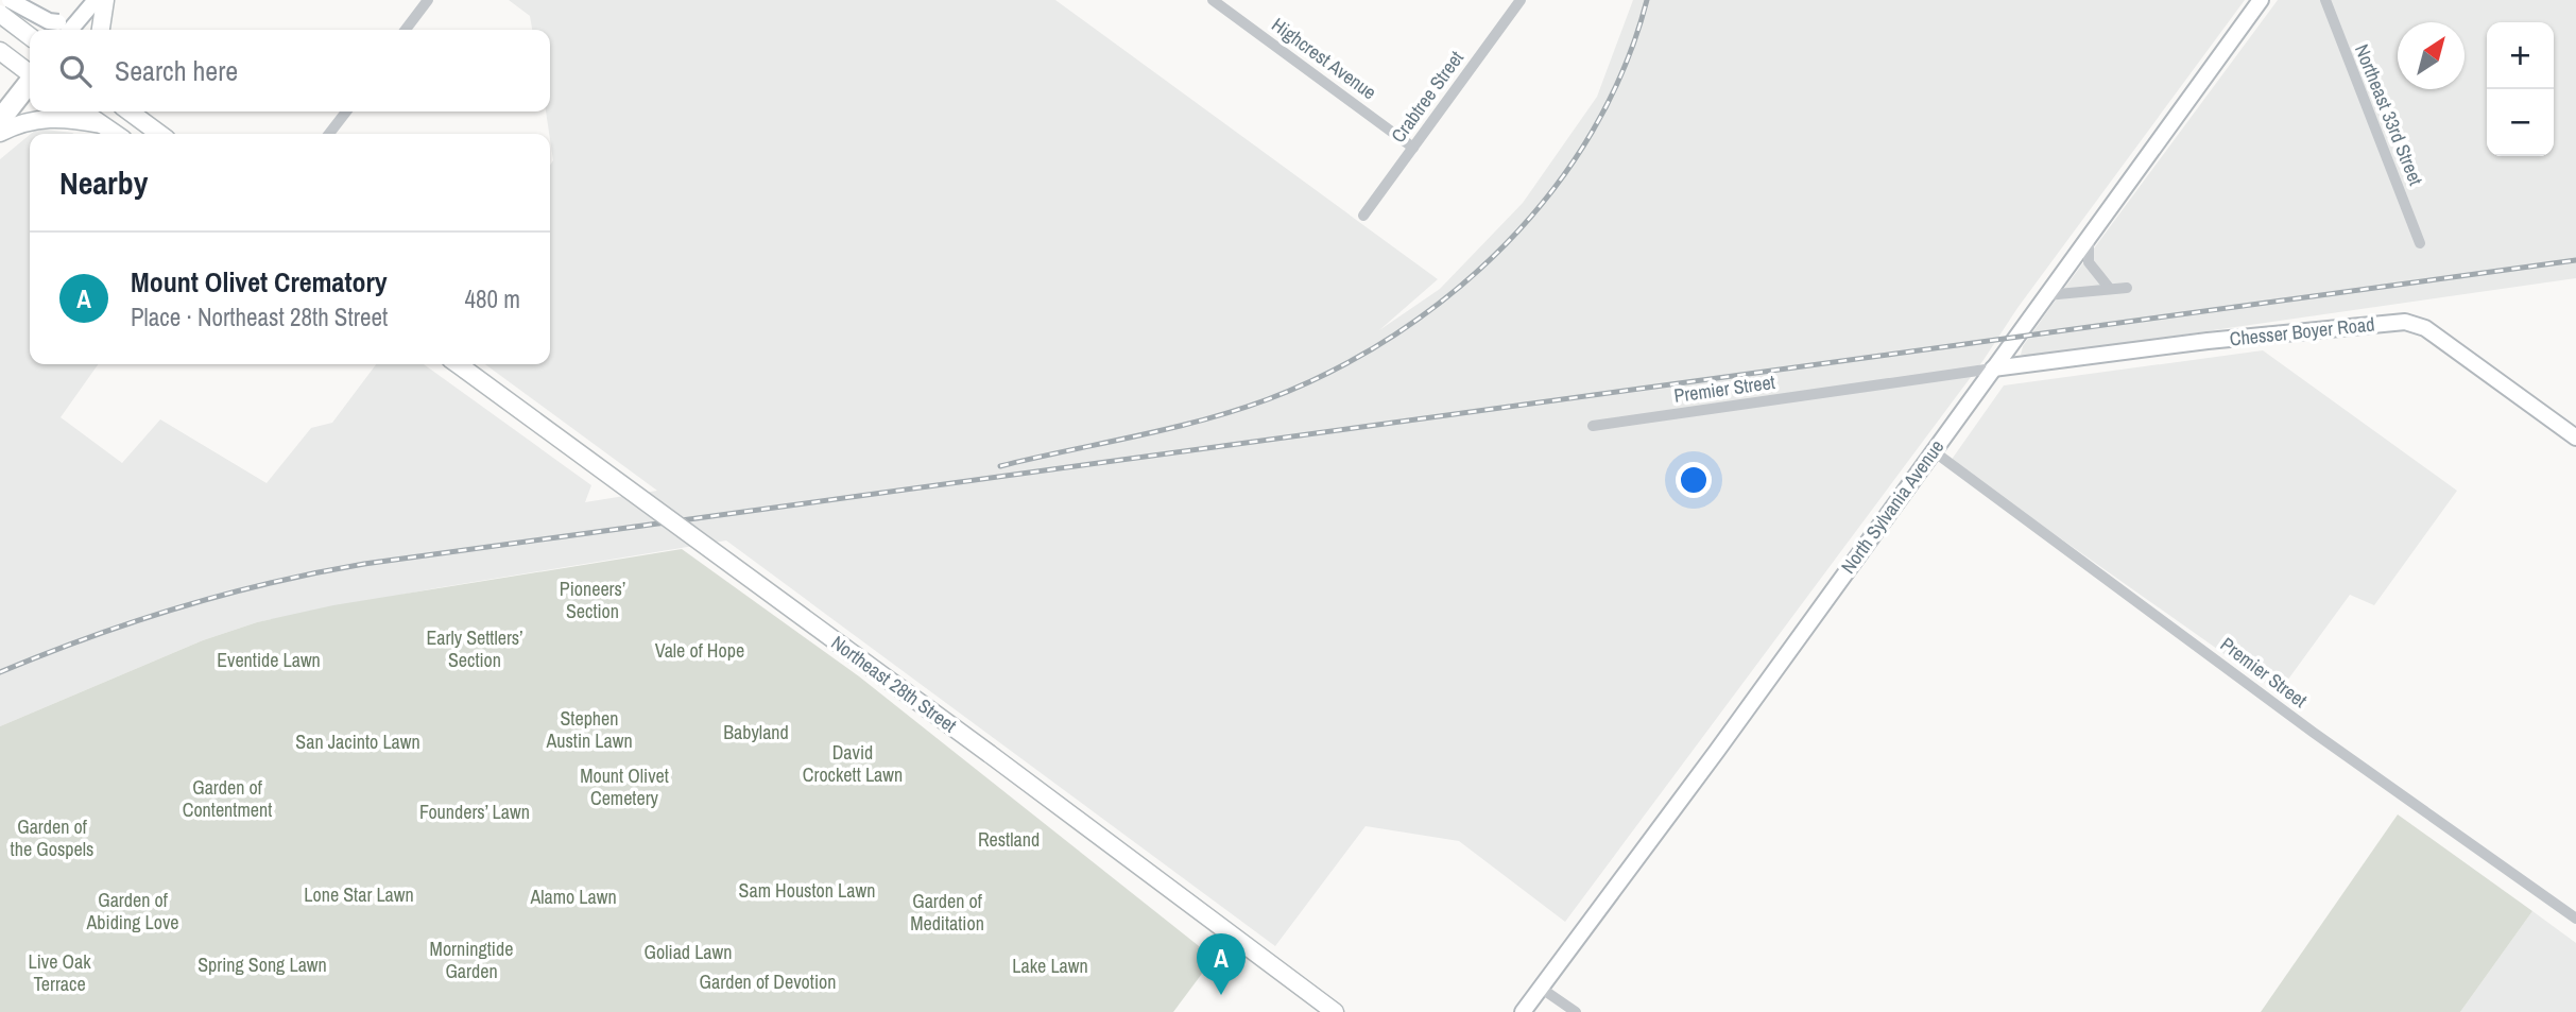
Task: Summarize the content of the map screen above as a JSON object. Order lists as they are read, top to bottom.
{
  "streets": {
    "main road": ["Chesser Boyer Road", "North Sylvania Avenue", "Northeast 28th Street"],
    "street": [
      "Highcrest Avenue",
      "Crabtree Street",
      "Northeast 33rd Street",
      "Premier Street"
    ]
  },
  "crossings": [
    ["Highcrest Avenue", "Crabtree Street"],
    ["Chesser Boyer Road", "Premier Street"],
    ["Chesser Boyer Road", "North Sylvania Avenue"],
    ["Premier Street", "North Sylvania Avenue"]
  ],
  "parks": [
    "Pioneers’ Section",
    "Early Settlers’ Section",
    "Vale of Hope",
    "Eventide Lawn",
    "Stephen Austin Lawn",
    "Babyland",
    "San Jacinto Lawn",
    "David Crockett Lawn",
    "Mount Olivet Cemetery",
    "Garden of Contentment",
    "Founders’ Lawn",
    "Garden of the Gospels",
    "Restland",
    "Sam Houston Lawn",
    "Lone Star Lawn",
    "Alamo Lawn",
    "Garden of Abiding Love",
    "Garden of Meditation",
    "Morningtide Garden",
    "Goliad Lawn",
    "Live Oak Terrace",
    "Spring Song Lawn",
    "Lake Lawn",
    "Garden of Devotion"
  ],
  "north": "top right",
  "page": {
    "map_buttons": ["+", "−"],
    "search": "Search here",
    "heading": "Nearby",
    "list": [
      {
        "mark": "A",
        "name": "Mount Olivet Crematory",
        "note": "Place · Northeast 28th Street",
        "value": "480 m"
      }
    ],
    "pins": "A"
  }
}
